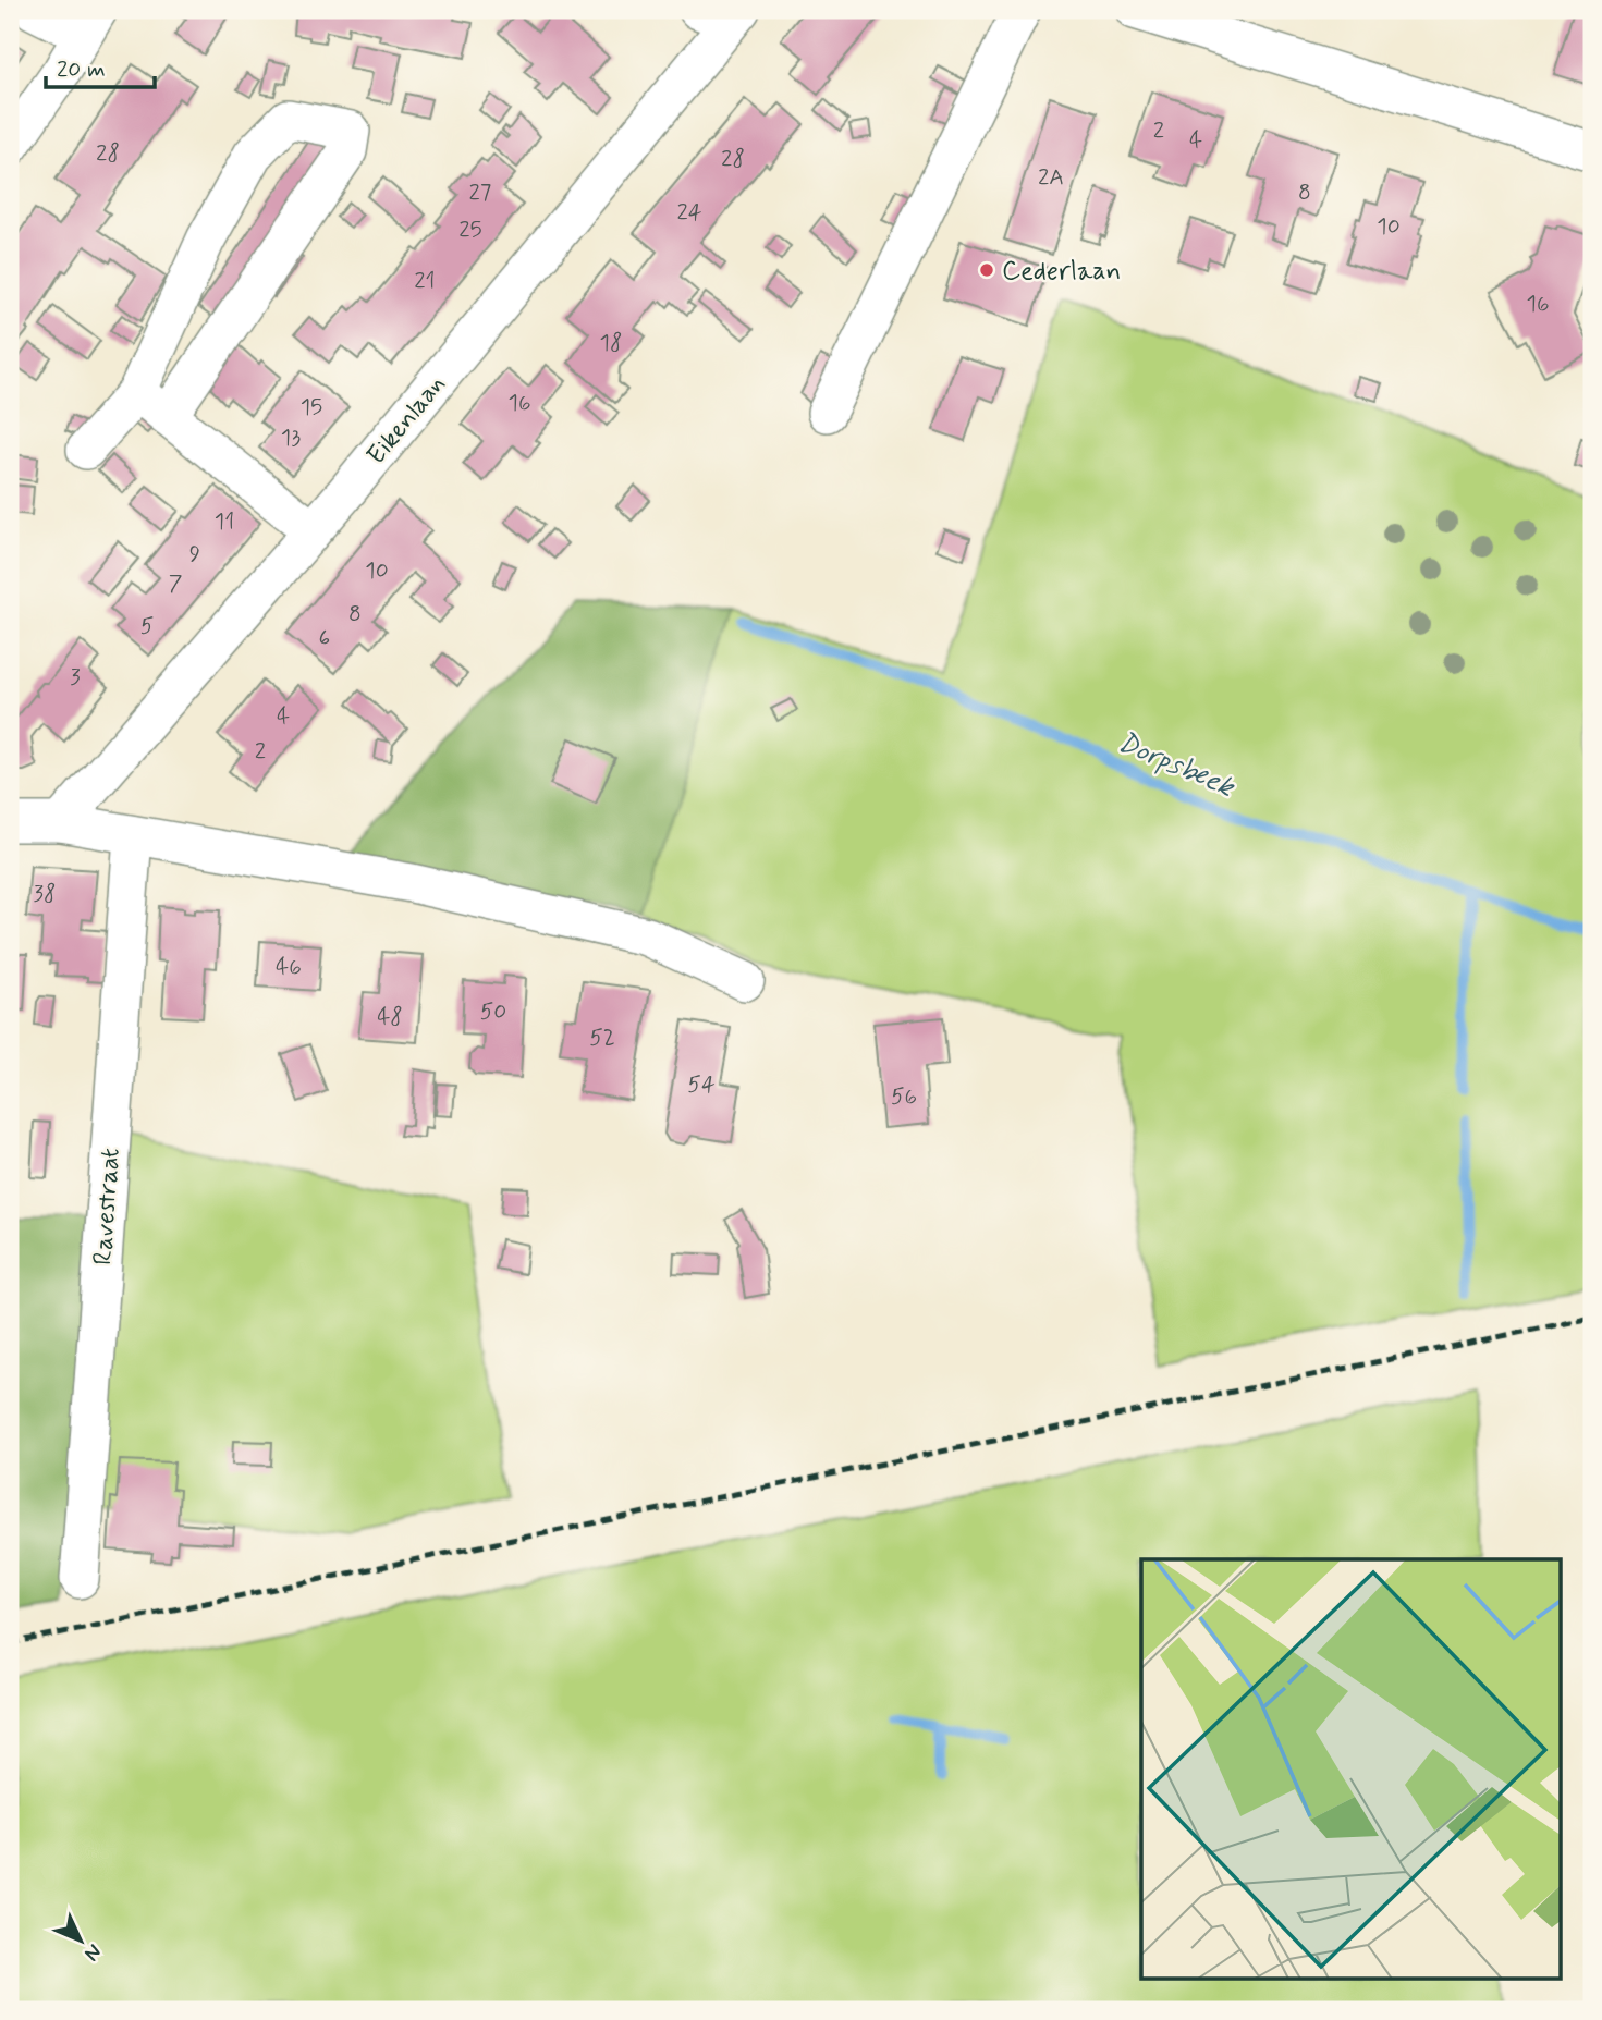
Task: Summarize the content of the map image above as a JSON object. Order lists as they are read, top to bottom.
{
  "streets": {
    "street": ["Eikenlaan", "Ravestraat"]
  },
  "water": ["Dorpsbeek"],
  "places": ["Cederlaan"],
  "house_numbers": [
    "2",
    "4",
    "28",
    "28",
    "2A",
    "27",
    "8",
    "24",
    "10",
    "25",
    "21",
    "16",
    "18",
    "16",
    "15",
    "13",
    "11",
    "9",
    "10",
    "7",
    "8",
    "5",
    "6",
    "3",
    "4",
    "2",
    "38",
    "46",
    "50",
    "48",
    "52",
    "54",
    "56"
  ],
  "scale_bar": "20 m",
  "north": "bottom right"
}
